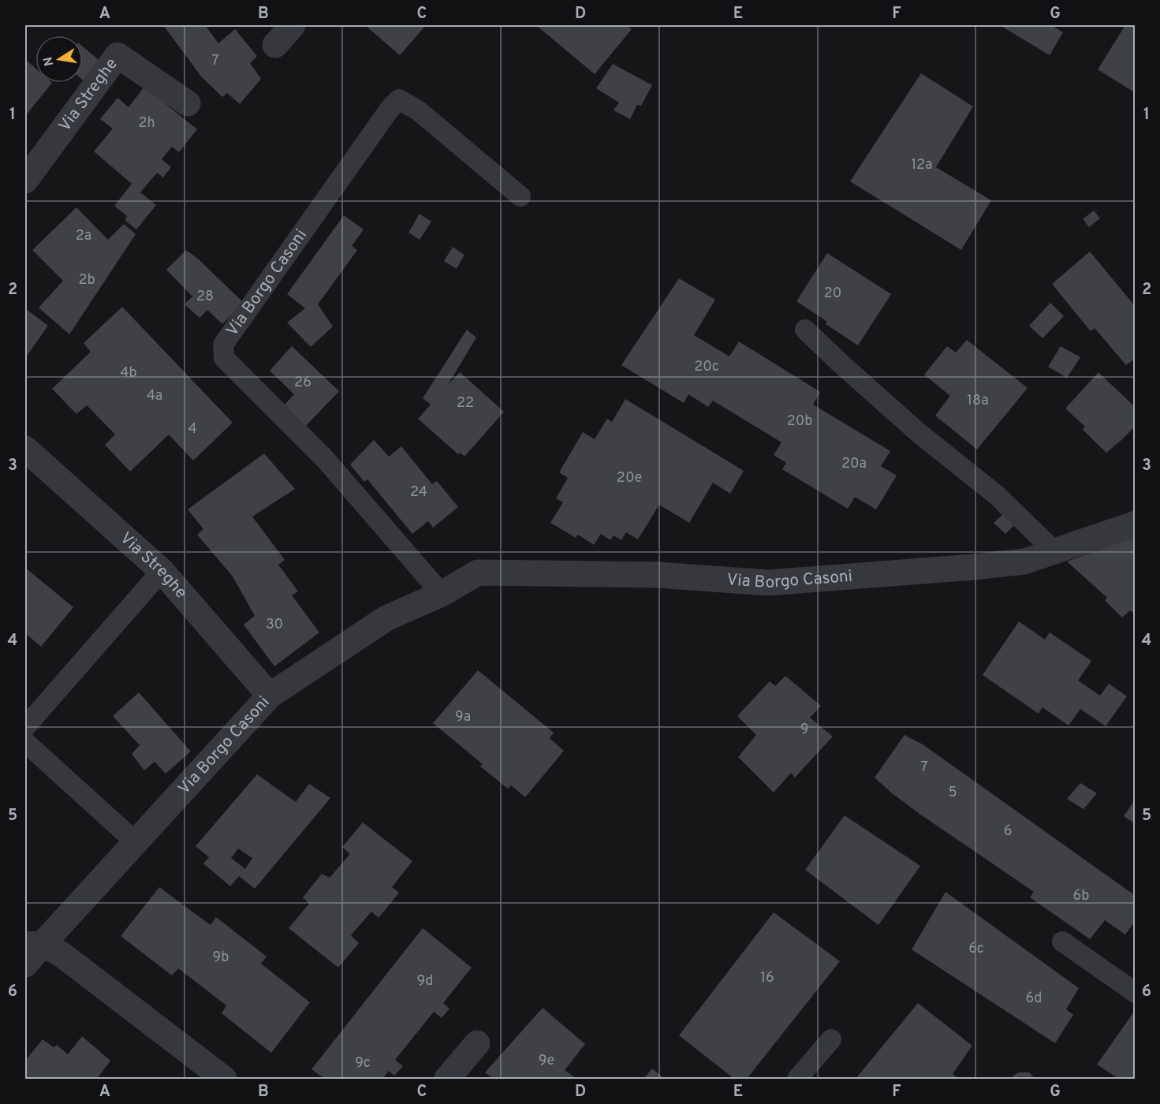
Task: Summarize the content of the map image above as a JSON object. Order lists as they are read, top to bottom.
{
  "streets": {
    "street": ["Via Streghe", "Via Borgo Casoni"]
  },
  "crossings": [
    ["Via Streghe", "Via Borgo Casoni"]
  ],
  "house_numbers": [
    "7",
    "2h",
    "12a",
    "2a",
    "2b",
    "20",
    "28",
    "20c",
    "4b",
    "26",
    "4a",
    "18a",
    "22",
    "20b",
    "4",
    "20a",
    "20e",
    "24",
    "30",
    "9a",
    "9",
    "7",
    "5",
    "6",
    "6b",
    "6c",
    "9b",
    "16",
    "9d",
    "6d",
    "9e",
    "9c"
  ],
  "north": "left",
  "grid": {
    "columns": [
      "A",
      "B",
      "C",
      "D",
      "E",
      "F",
      "G"
    ],
    "rows": [
      "1",
      "2",
      "3",
      "4",
      "5",
      "6"
    ]
  }
}
